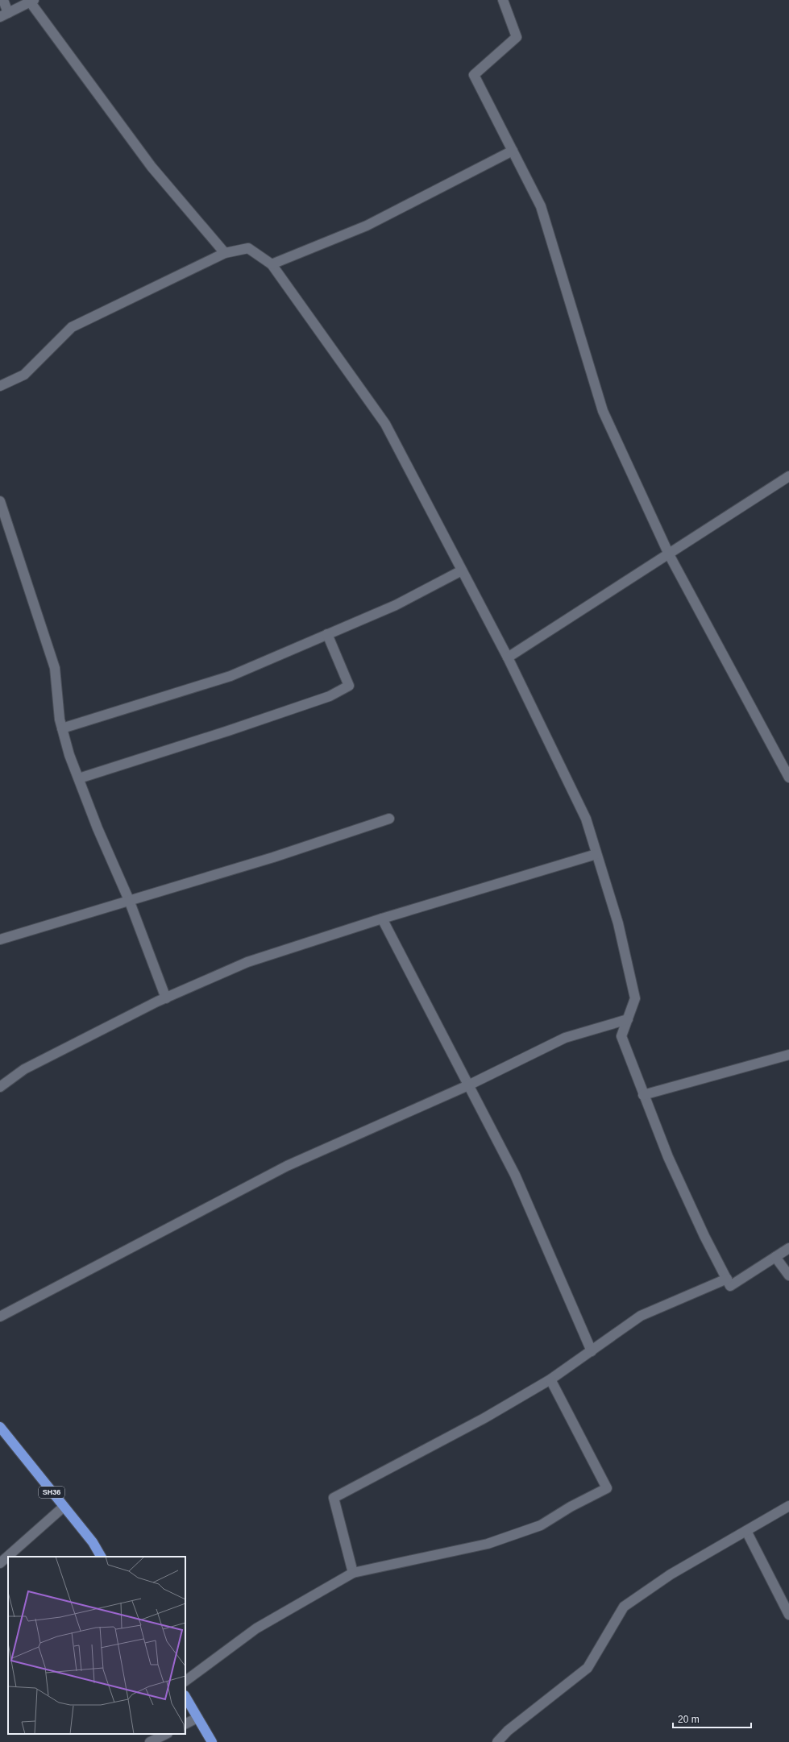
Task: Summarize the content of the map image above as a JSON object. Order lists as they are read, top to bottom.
{
  "streets": {
    "highway": ["SH36"]
  },
  "scale_bar": "20 m"
}
